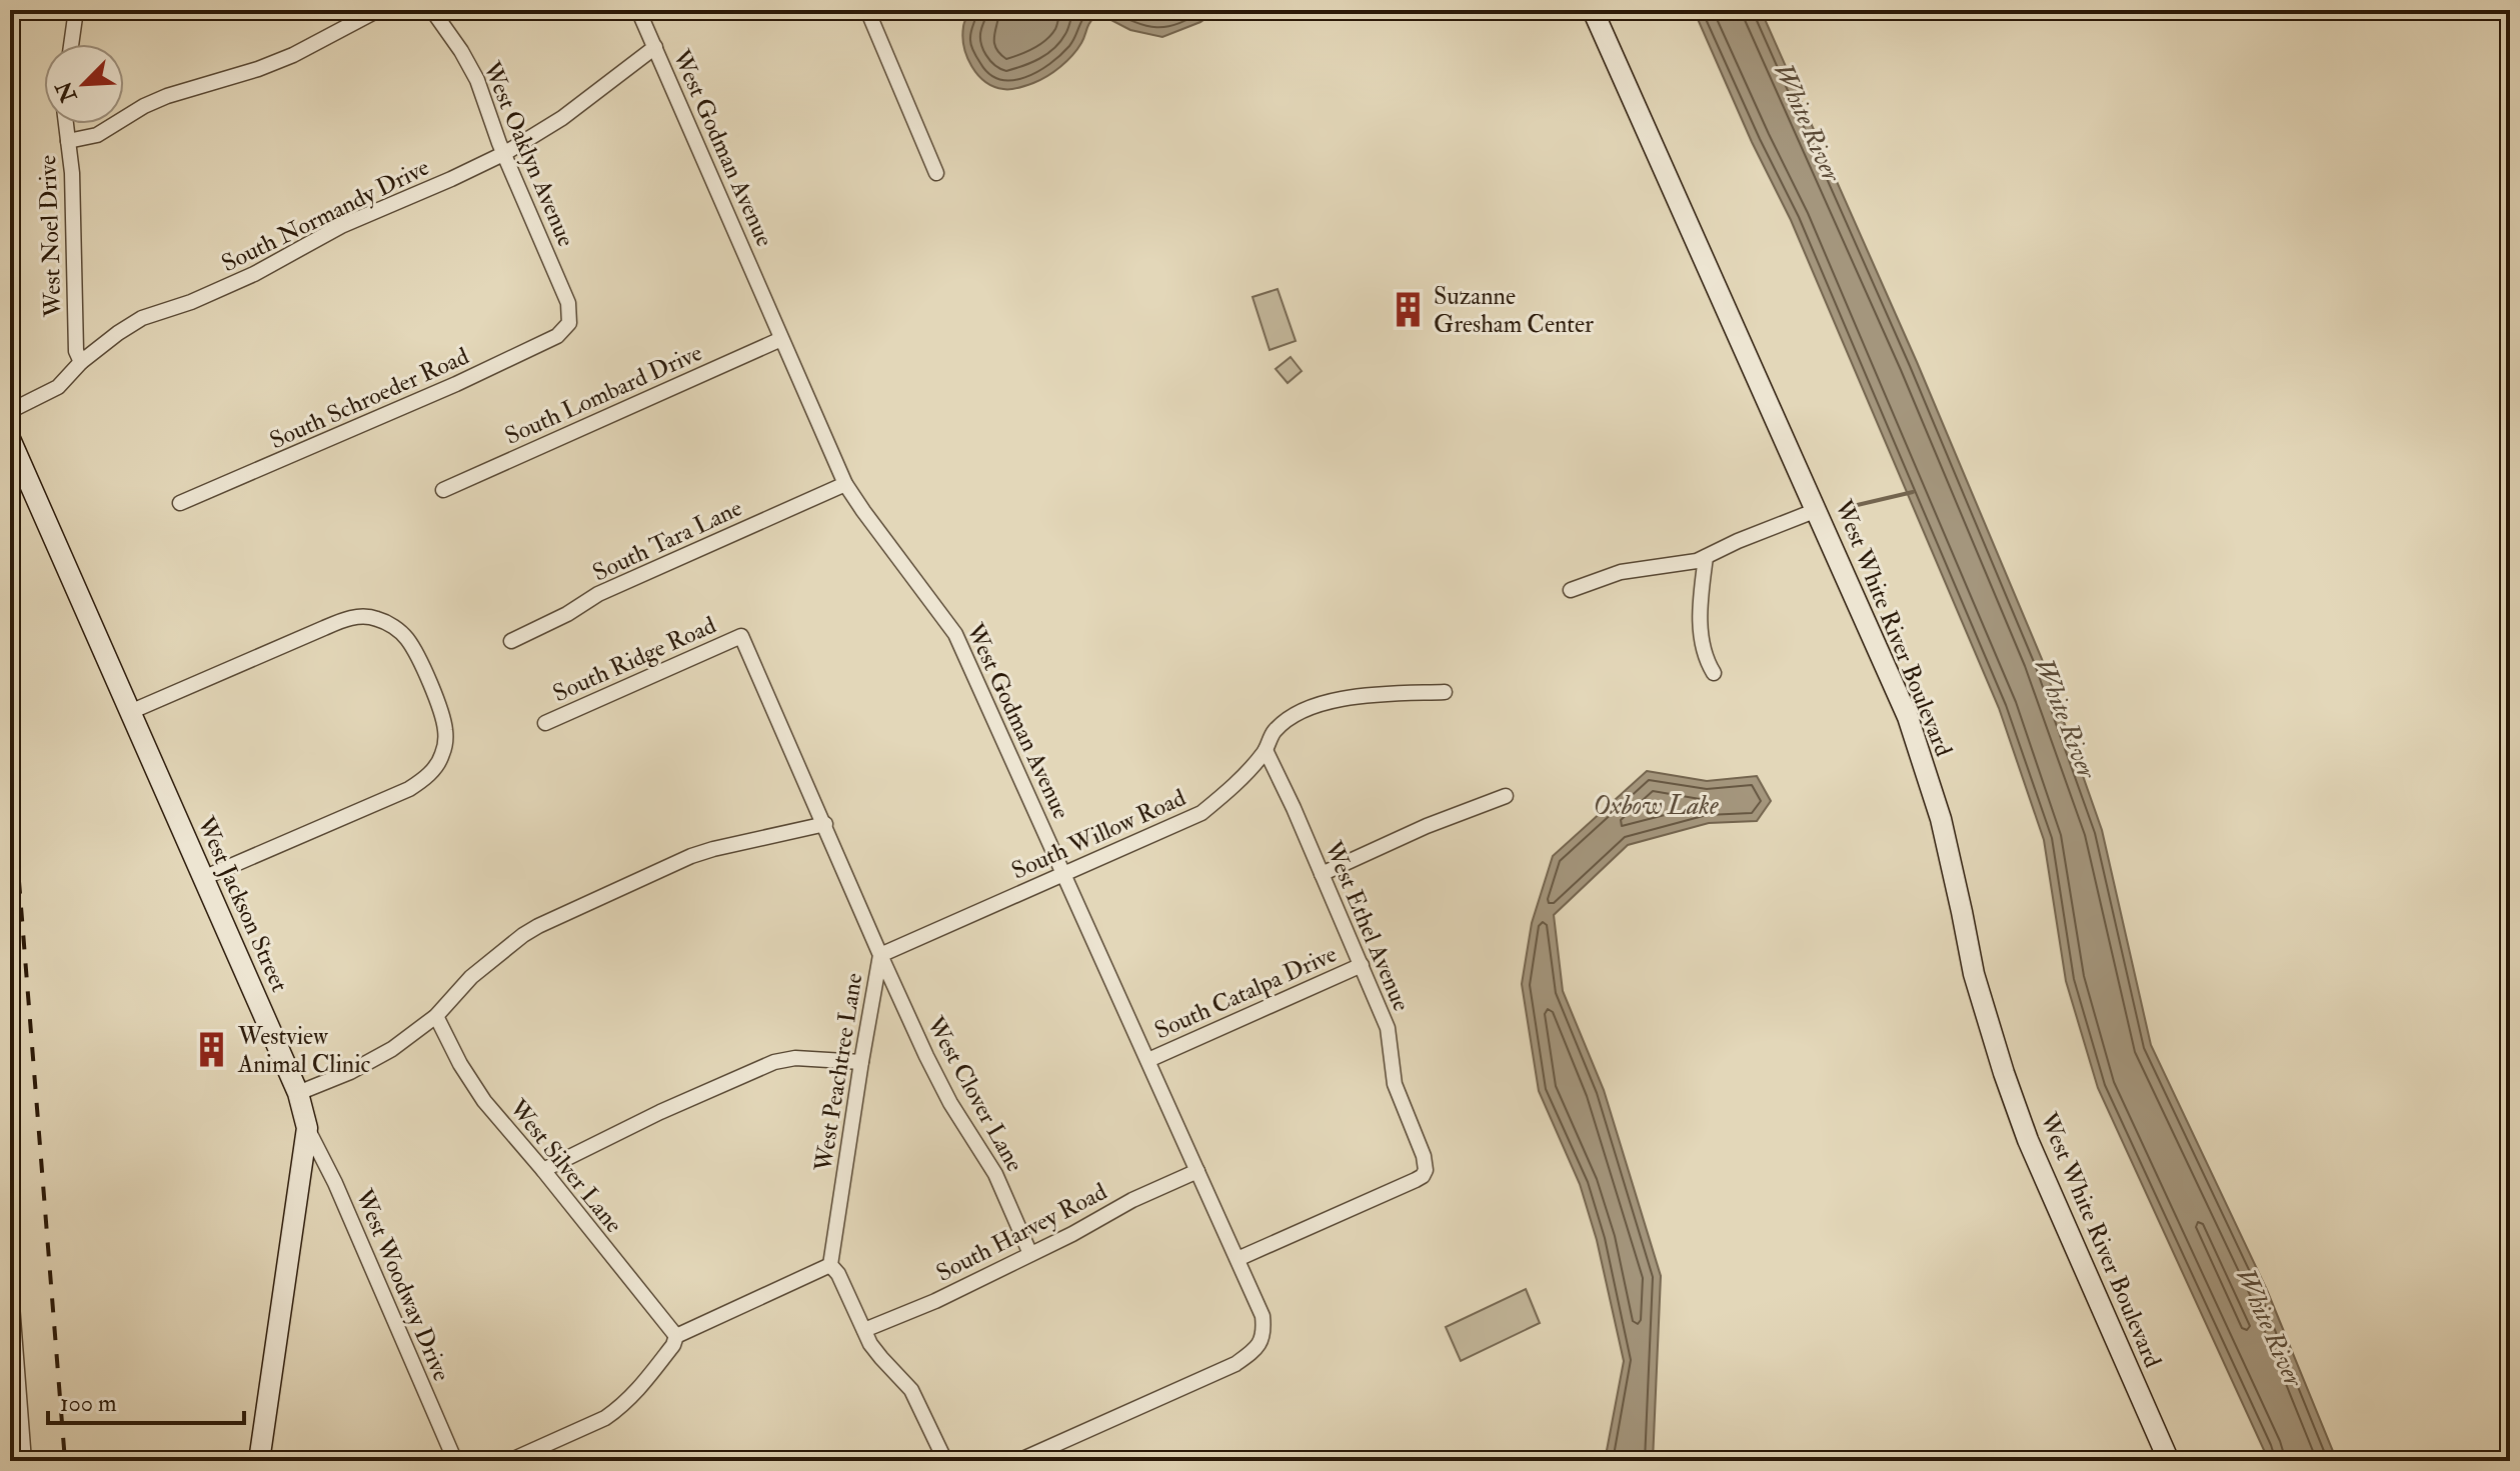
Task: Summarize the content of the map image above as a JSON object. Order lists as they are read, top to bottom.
{
  "streets": {
    "street": [
      "West Godman Avenue",
      "West Oaklyn Avenue",
      "South Normandy Drive",
      "West Noel Drive",
      "South Lombard Drive",
      "South Schroeder Road",
      "South Tara Lane",
      "West White River Boulevard",
      "South Ridge Road",
      "South Willow Road",
      "West Jackson Street",
      "West Ethel Avenue",
      "South Catalpa Drive",
      "West Peachtree Lane",
      "West Clover Lane",
      "West Silver Lane",
      "South Harvey Road",
      "West Woodway Drive"
    ]
  },
  "crossings": [
    ["West Godman Avenue", "South Normandy Drive"],
    ["West Godman Avenue", "South Lombard Drive"],
    ["West Godman Avenue", "South Tara Lane"],
    ["West Godman Avenue", "South Willow Road"],
    ["West Godman Avenue", "West Ethel Avenue"],
    ["West Godman Avenue", "South Catalpa Drive"],
    ["West Godman Avenue", "South Harvey Road"],
    ["West Oaklyn Avenue", "South Normandy Drive"],
    ["West Oaklyn Avenue", "South Schroeder Road"],
    ["South Normandy Drive", "West Noel Drive"],
    ["South Ridge Road", "West Peachtree Lane"],
    ["South Willow Road", "West Ethel Avenue"],
    ["South Willow Road", "West Peachtree Lane"],
    ["South Willow Road", "West Clover Lane"],
    ["West Jackson Street", "West Woodway Drive"],
    ["West Ethel Avenue", "South Catalpa Drive"],
    ["West Peachtree Lane", "West Clover Lane"],
    ["West Clover Lane", "South Harvey Road"]
  ],
  "water": ["White River", "Oxbow Lake"],
  "places": {
    "building": ["Suzanne Gresham Center", "Westview Animal Clinic"]
  },
  "scale_bar": "100 m",
  "north": "bottom left"
}
